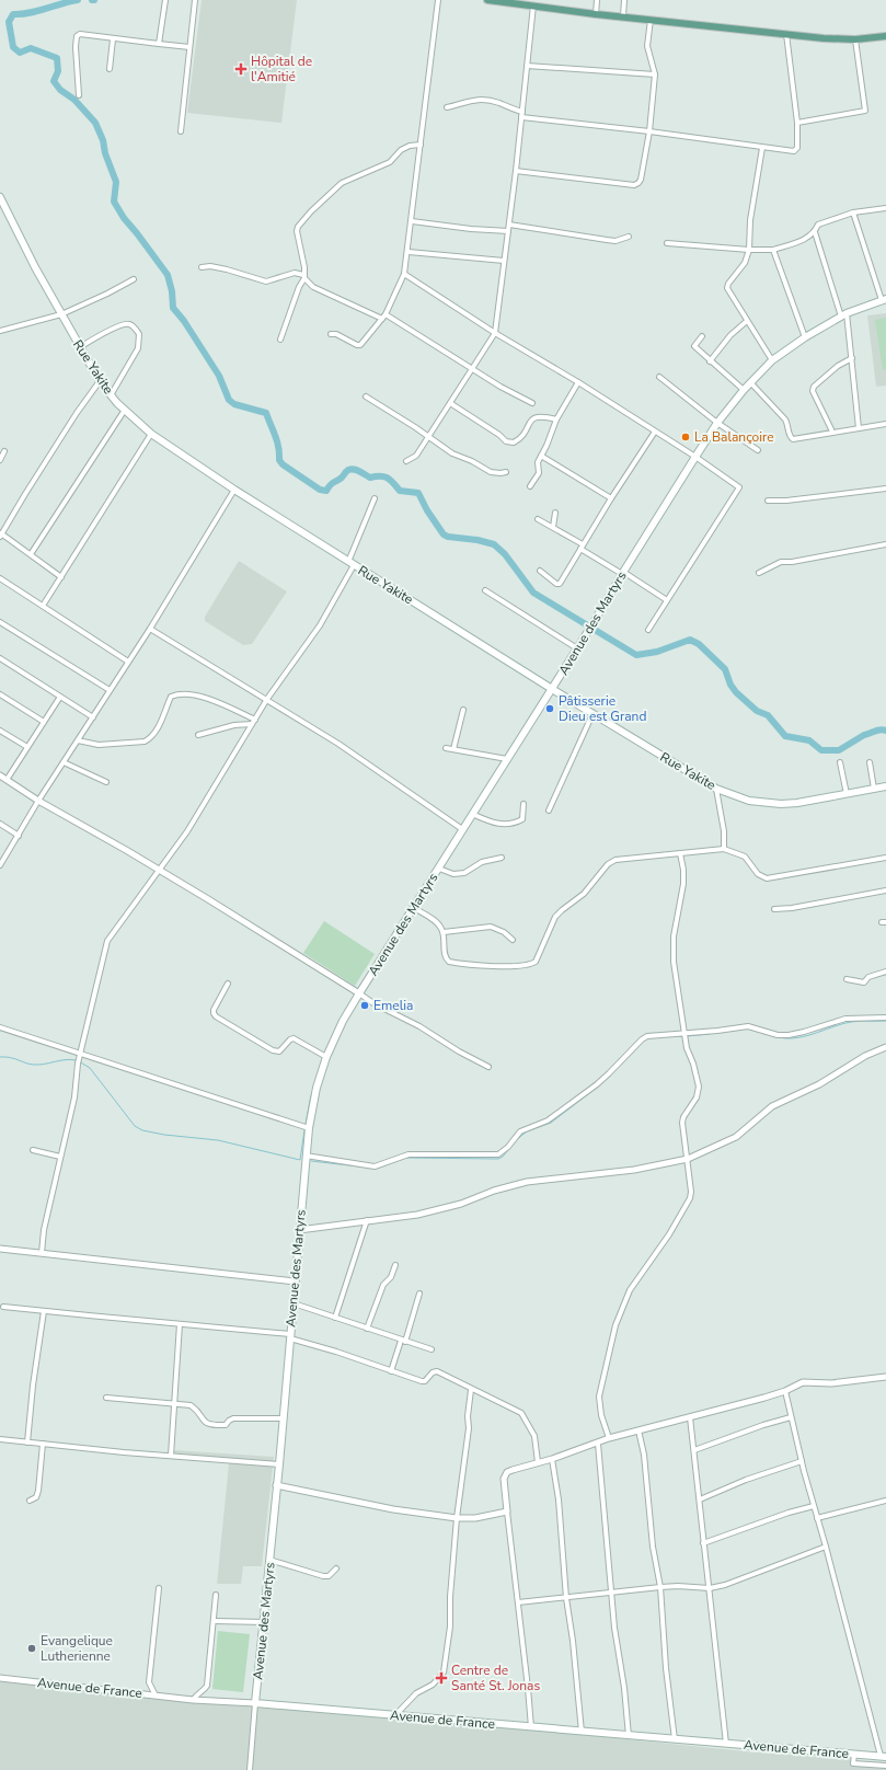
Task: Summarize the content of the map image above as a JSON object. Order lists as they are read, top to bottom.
{
  "streets": {
    "main road": ["Rue Yakite", "Avenue des Martyrs", "Avenue de France"]
  },
  "crossings": [
    ["Rue Yakite", "Avenue des Martyrs"],
    ["Avenue des Martyrs", "Avenue de France"]
  ],
  "places": {
    "health": ["Hôpital de l'Amitié", "Centre de Santé St. Jonas"],
    "other": [
      "La Balançoire",
      "Pâtisserie Dieu est Grand",
      "Emelia",
      "Evangelique Lutherienne"
    ]
  }
}
